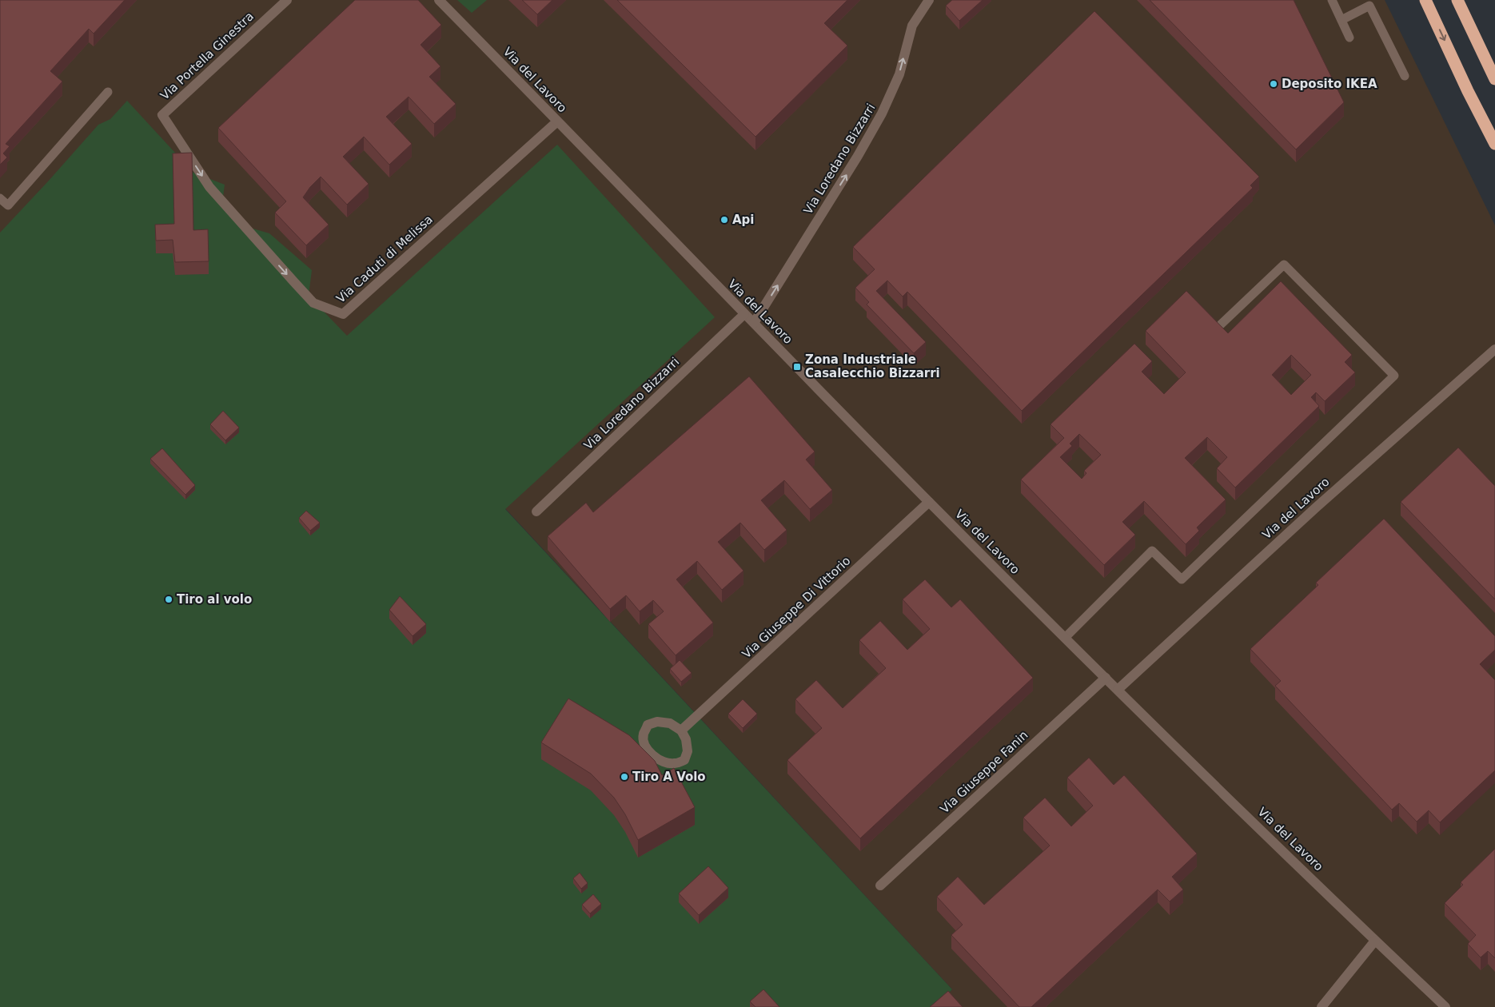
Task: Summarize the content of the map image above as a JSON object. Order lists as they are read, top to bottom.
{
  "streets": {
    "street": [
      "Via Portella Ginestra",
      "Via del Lavoro",
      "Via Loredano Bizzarri",
      "Via Caduti di Melissa",
      "Via Giuseppe Di Vittorio",
      "Via Giuseppe Fanin"
    ]
  },
  "crossings": [
    ["Via Portella Ginestra", "Via Caduti di Melissa"],
    ["Via del Lavoro", "Via Loredano Bizzarri"],
    ["Via del Lavoro", "Via Caduti di Melissa"],
    ["Via del Lavoro", "Via Giuseppe Di Vittorio"],
    ["Via del Lavoro", "Via Giuseppe Fanin"]
  ],
  "one_way": ["Via Loredano Bizzarri"],
  "places": {
    "other": [
      "Deposito IKEA",
      "Api",
      "Tiro al volo",
      "Tiro A Volo"
    ],
    "transit": ["Zona Industriale Casalecchio Bizzarri"]
  }
}
